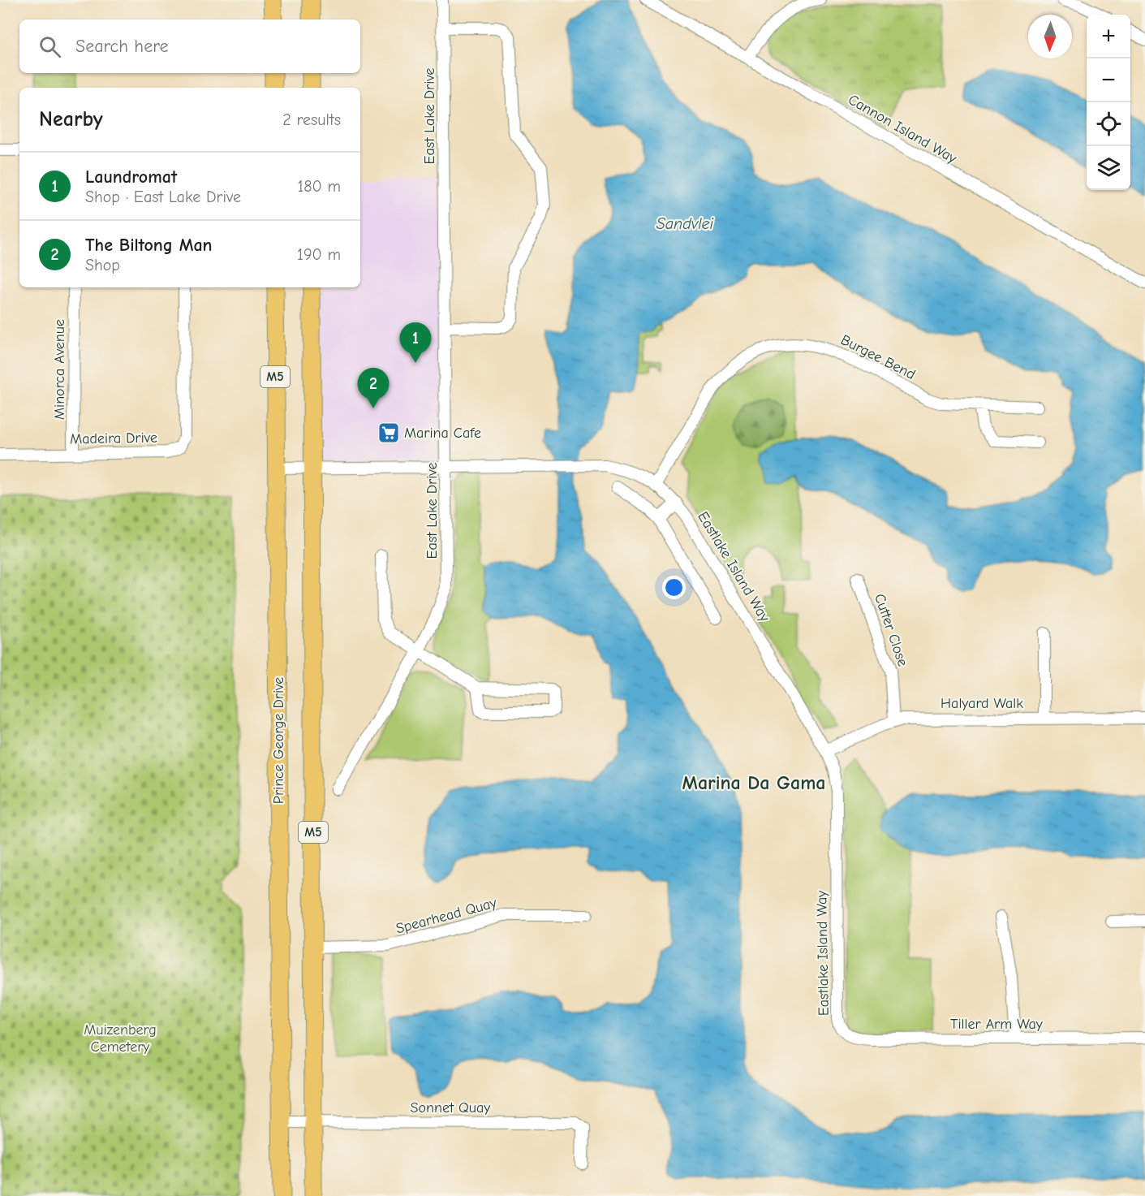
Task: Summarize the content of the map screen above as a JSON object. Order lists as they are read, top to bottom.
{
  "streets": {
    "main road": ["M5", "Prince George Drive"],
    "street": [
      "East Lake Drive",
      "Cannon Island Way",
      "Burgee Bend",
      "Minorca Avenue",
      "Madeira Drive",
      "Eastlake Island Way",
      "Cutter Close",
      "Halyard Walk",
      "Spearhead Quay",
      "Tiller Arm Way",
      "Sonnet Quay"
    ]
  },
  "crossings": [
    ["East Lake Drive", "Eastlake Island Way"],
    ["Burgee Bend", "Eastlake Island Way"],
    ["Minorca Avenue", "Madeira Drive"],
    ["M5", "Eastlake Island Way"],
    ["M5", "Spearhead Quay"],
    ["M5", "Sonnet Quay"],
    ["Eastlake Island Way", "Halyard Walk"],
    ["Eastlake Island Way", "Prince George Drive"],
    ["Eastlake Island Way", "Tiller Arm Way"],
    ["Cutter Close", "Halyard Walk"],
    ["Prince George Drive", "Sonnet Quay"]
  ],
  "districts": ["Marina Da Gama"],
  "water": ["Sandvlei"],
  "parks": ["Muizenberg Cemetery"],
  "places": {
    "supermarket": ["Marina Cafe"]
  },
  "north": "bottom",
  "page": {
    "map_buttons": ["+", "−"],
    "search": "Search here",
    "heading": ["Nearby", "2 results"],
    "list": [
      {
        "mark": "1",
        "name": "Laundromat",
        "note": "Shop · East Lake Drive",
        "value": "180 m"
      },
      {
        "mark": "2",
        "name": "The Biltong Man",
        "note": "Shop",
        "value": "190 m"
      }
    ],
    "pins": ["1", "2"]
  }
}
